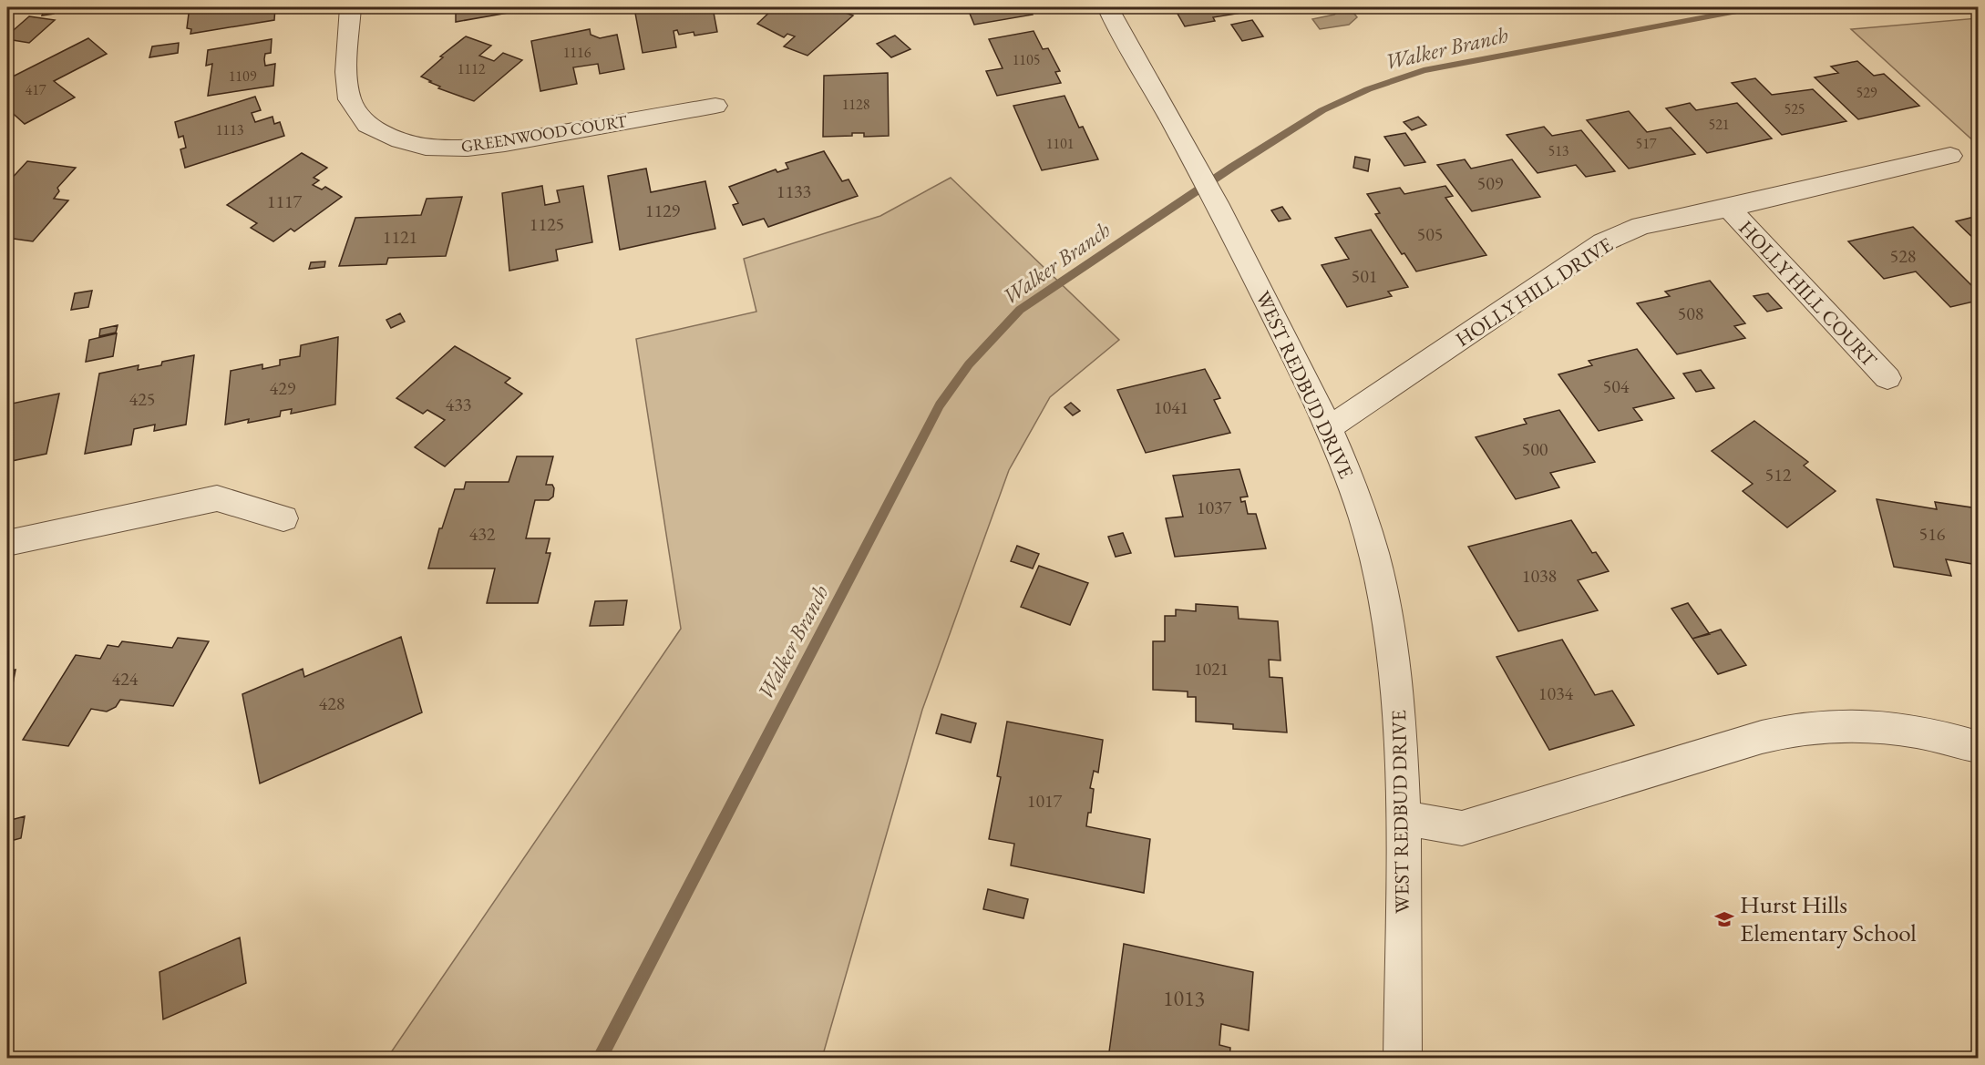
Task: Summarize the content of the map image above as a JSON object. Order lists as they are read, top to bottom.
{
  "streets": {
    "street": [
      "GREENWOOD COURT",
      "HOLLY HILL DRIVE",
      "HOLLY HILL COURT",
      "WEST REDBUD DRIVE"
    ]
  },
  "crossings": [
    ["HOLLY HILL DRIVE", "HOLLY HILL COURT"],
    ["HOLLY HILL DRIVE", "WEST REDBUD DRIVE"]
  ],
  "water": ["Walker Branch"],
  "places": {
    "school or university": ["Hurst Hills Elementary School"]
  },
  "house_numbers": [
    "1116",
    "1105",
    "1112",
    "1109",
    "417",
    "529",
    "1128",
    "525",
    "521",
    "1113",
    "1101",
    "517",
    "513",
    "509",
    "1133",
    "1117",
    "1129",
    "1125",
    "505",
    "1121",
    "528",
    "501",
    "508",
    "504",
    "429",
    "425",
    "433",
    "1041",
    "500",
    "512",
    "1037",
    "432",
    "516",
    "1038",
    "1021",
    "424",
    "1034",
    "428",
    "1017",
    "1013"
  ]
}
